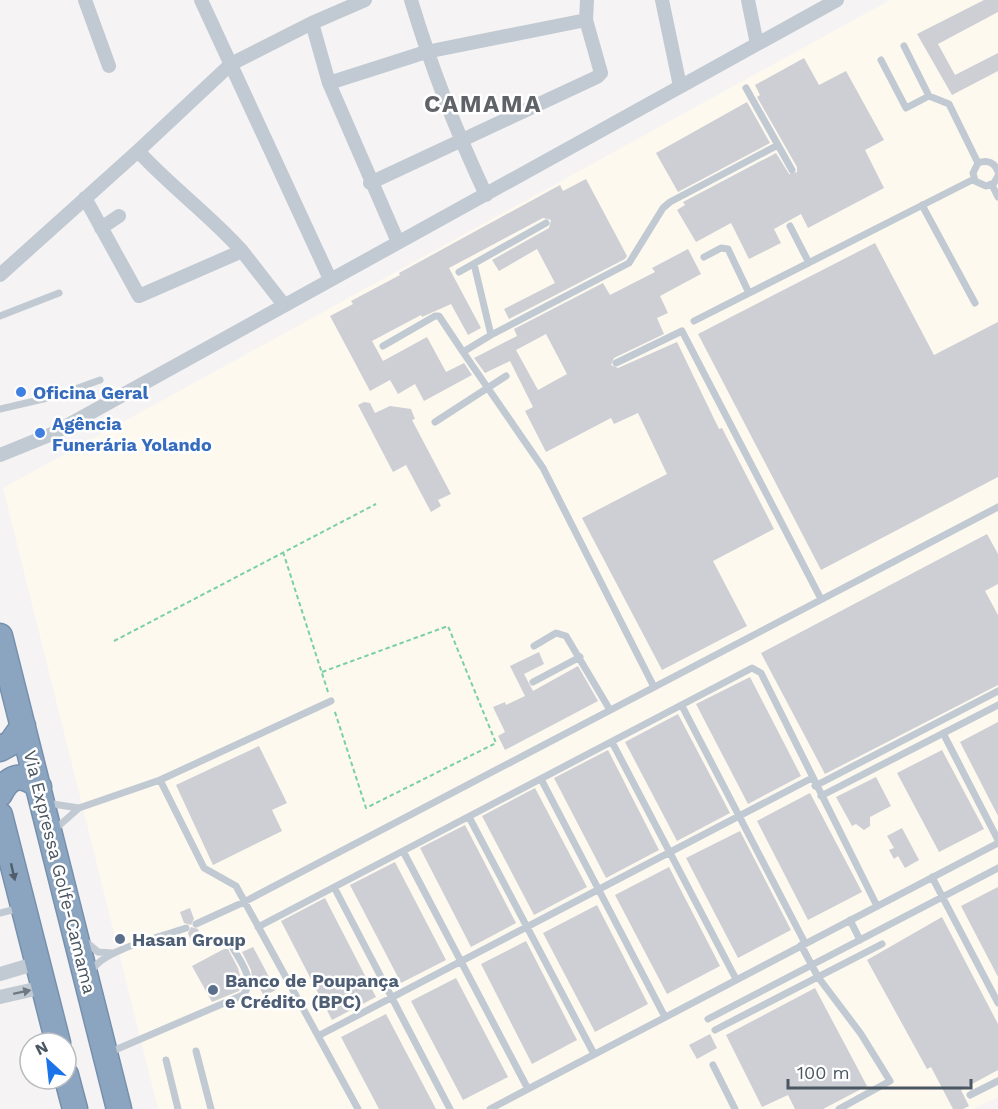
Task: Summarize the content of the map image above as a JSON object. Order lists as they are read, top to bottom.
{
  "streets": {
    "highway": ["Via Expressa Golfe-Camama"]
  },
  "districts": ["CAMAMA"],
  "places": [
    "Oficina Geral",
    "Agência Funerária Yolando",
    "Hasan Group",
    "Banco de Poupança e Crédito (BPC)"
  ],
  "scale_bar": "100 m",
  "north": "top left"
}
